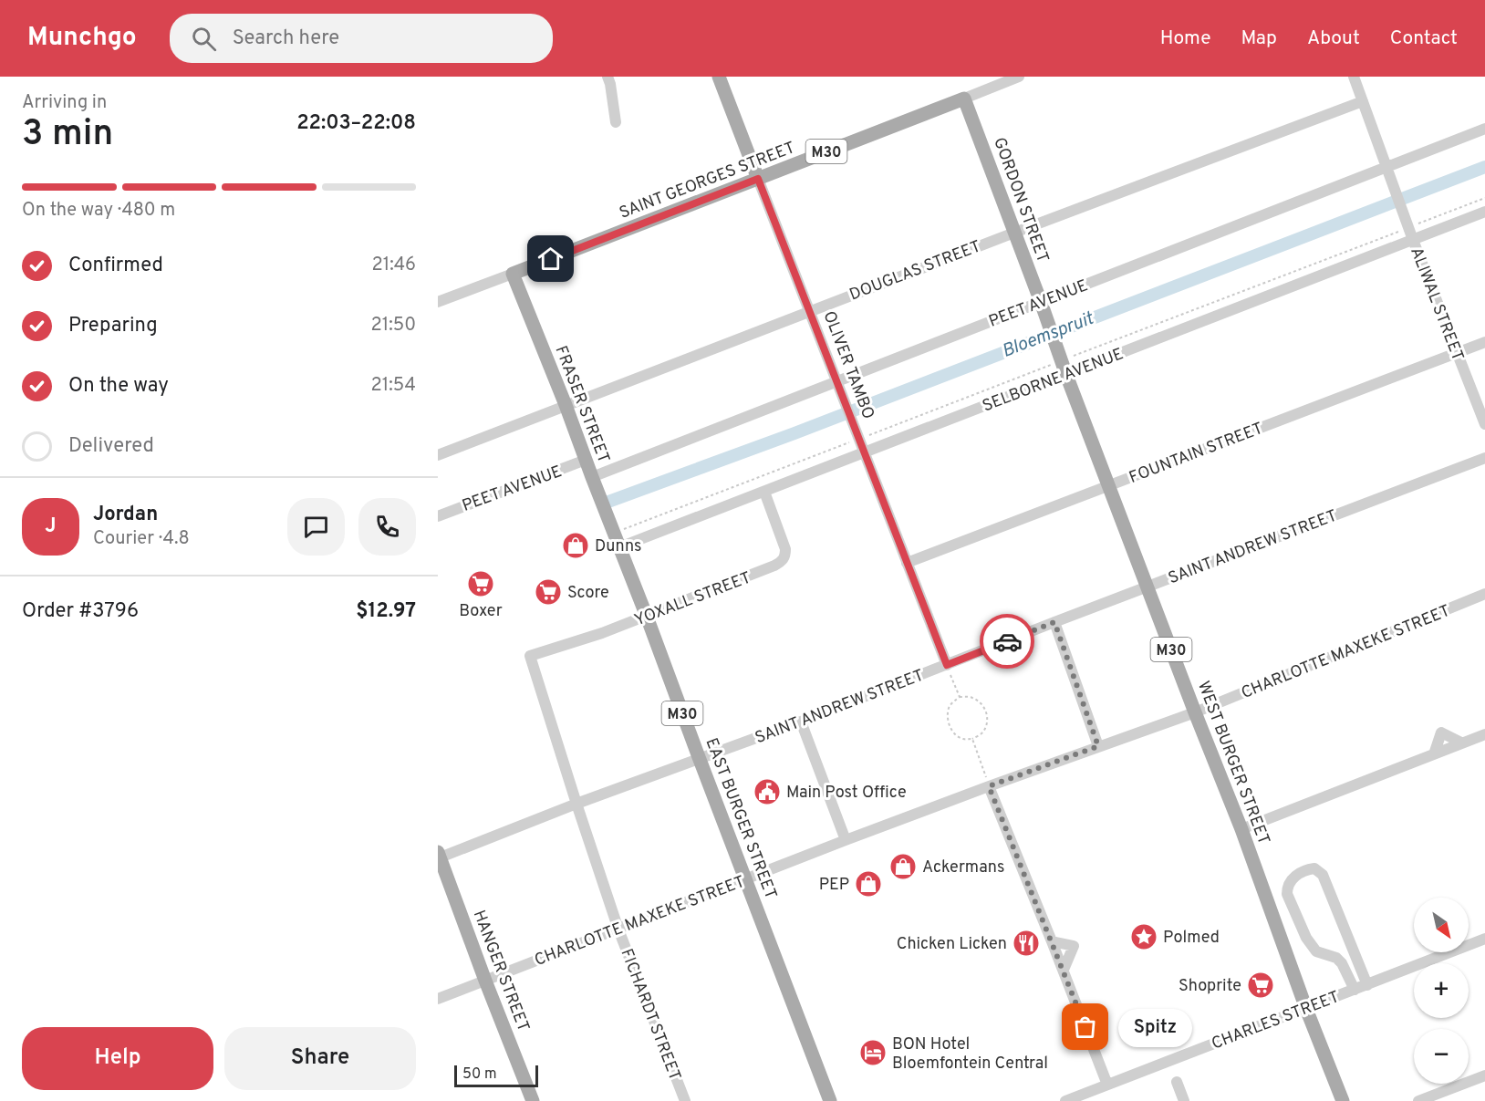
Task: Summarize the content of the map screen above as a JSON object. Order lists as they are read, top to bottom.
{
  "streets": {
    "main road": [
      "M30",
      "SAINT GEORGES STREET",
      "GORDON STREET",
      "OLIVER TAMBO",
      "FRASER STREET",
      "WEST BURGER STREET",
      "EAST BURGER STREET",
      "HANGER STREET"
    ],
    "street": [
      "DOUGLAS STREET",
      "PEET AVENUE",
      "ALIWAL STREET",
      "SELBORNE AVENUE",
      "FOUNTAIN STREET",
      "SAINT ANDREW STREET",
      "YOXALL STREET",
      "CHARLOTTE MAXEKE STREET",
      "FICHARDT STREET",
      "CHARLES STREET"
    ]
  },
  "crossings": [
    ["SAINT GEORGES STREET", "GORDON STREET"],
    ["SAINT GEORGES STREET", "OLIVER TAMBO"],
    ["SAINT GEORGES STREET", "FRASER STREET"],
    ["GORDON STREET", "DOUGLAS STREET"],
    ["GORDON STREET", "PEET AVENUE"],
    ["GORDON STREET", "WEST BURGER STREET"],
    ["DOUGLAS STREET", "ALIWAL STREET"],
    ["DOUGLAS STREET", "OLIVER TAMBO"],
    ["DOUGLAS STREET", "FRASER STREET"],
    ["PEET AVENUE", "ALIWAL STREET"],
    ["PEET AVENUE", "OLIVER TAMBO"],
    ["PEET AVENUE", "FRASER STREET"],
    ["PEET AVENUE", "WEST BURGER STREET"],
    ["ALIWAL STREET", "SELBORNE AVENUE"],
    ["ALIWAL STREET", "FOUNTAIN STREET"],
    ["OLIVER TAMBO", "SELBORNE AVENUE"],
    ["OLIVER TAMBO", "FOUNTAIN STREET"],
    ["OLIVER TAMBO", "SAINT ANDREW STREET"],
    ["SELBORNE AVENUE", "FRASER STREET"],
    ["SELBORNE AVENUE", "YOXALL STREET"],
    ["SELBORNE AVENUE", "WEST BURGER STREET"],
    ["SELBORNE AVENUE", "EAST BURGER STREET"],
    ["FRASER STREET", "EAST BURGER STREET"],
    ["FOUNTAIN STREET", "WEST BURGER STREET"],
    ["SAINT ANDREW STREET", "WEST BURGER STREET"],
    ["SAINT ANDREW STREET", "EAST BURGER STREET"],
    ["SAINT ANDREW STREET", "HANGER STREET"],
    ["SAINT ANDREW STREET", "FICHARDT STREET"],
    ["YOXALL STREET", "EAST BURGER STREET"],
    ["YOXALL STREET", "FICHARDT STREET"],
    ["CHARLOTTE MAXEKE STREET", "WEST BURGER STREET"],
    ["CHARLOTTE MAXEKE STREET", "EAST BURGER STREET"],
    ["CHARLOTTE MAXEKE STREET", "HANGER STREET"],
    ["CHARLOTTE MAXEKE STREET", "FICHARDT STREET"],
    ["WEST BURGER STREET", "CHARLES STREET"]
  ],
  "water": ["Bloemspruit"],
  "places": {
    "shop": ["Dunns", "Ackermans", "PEP"],
    "supermarket": ["Boxer", "Score", "Shoprite"],
    "public building": ["Main Post Office"],
    "place": ["Polmed"],
    "restaurant": ["Chicken Licken"],
    "other": ["Spitz"],
    "hotel": ["BON Hotel Bloemfontein Central"]
  },
  "scale_bar": "50 m",
  "north": "bottom right",
  "page": {
    "header": "Munchgo",
    "search": "Search here",
    "nav": [
      "Home",
      "Map",
      "About",
      "Contact"
    ],
    "heading": ["3 min", "Arriving in", "22:03–22:08"],
    "panel": [
      "Jordan",
      "Courier · 4.8",
      "Order #3796",
      "$12.97"
    ],
    "bar": "On the way · 480 m",
    "list": [
      ["Confirmed", "21:46"],
      ["Preparing", "21:50"],
      ["On the way", "21:54"],
      "Delivered"
    ],
    "round": "J",
    "map_buttons": ["+", "−"],
    "bubble": "Spitz",
    "buttons": ["Help", "Share"],
    "scale": "50 m"
  }
}
